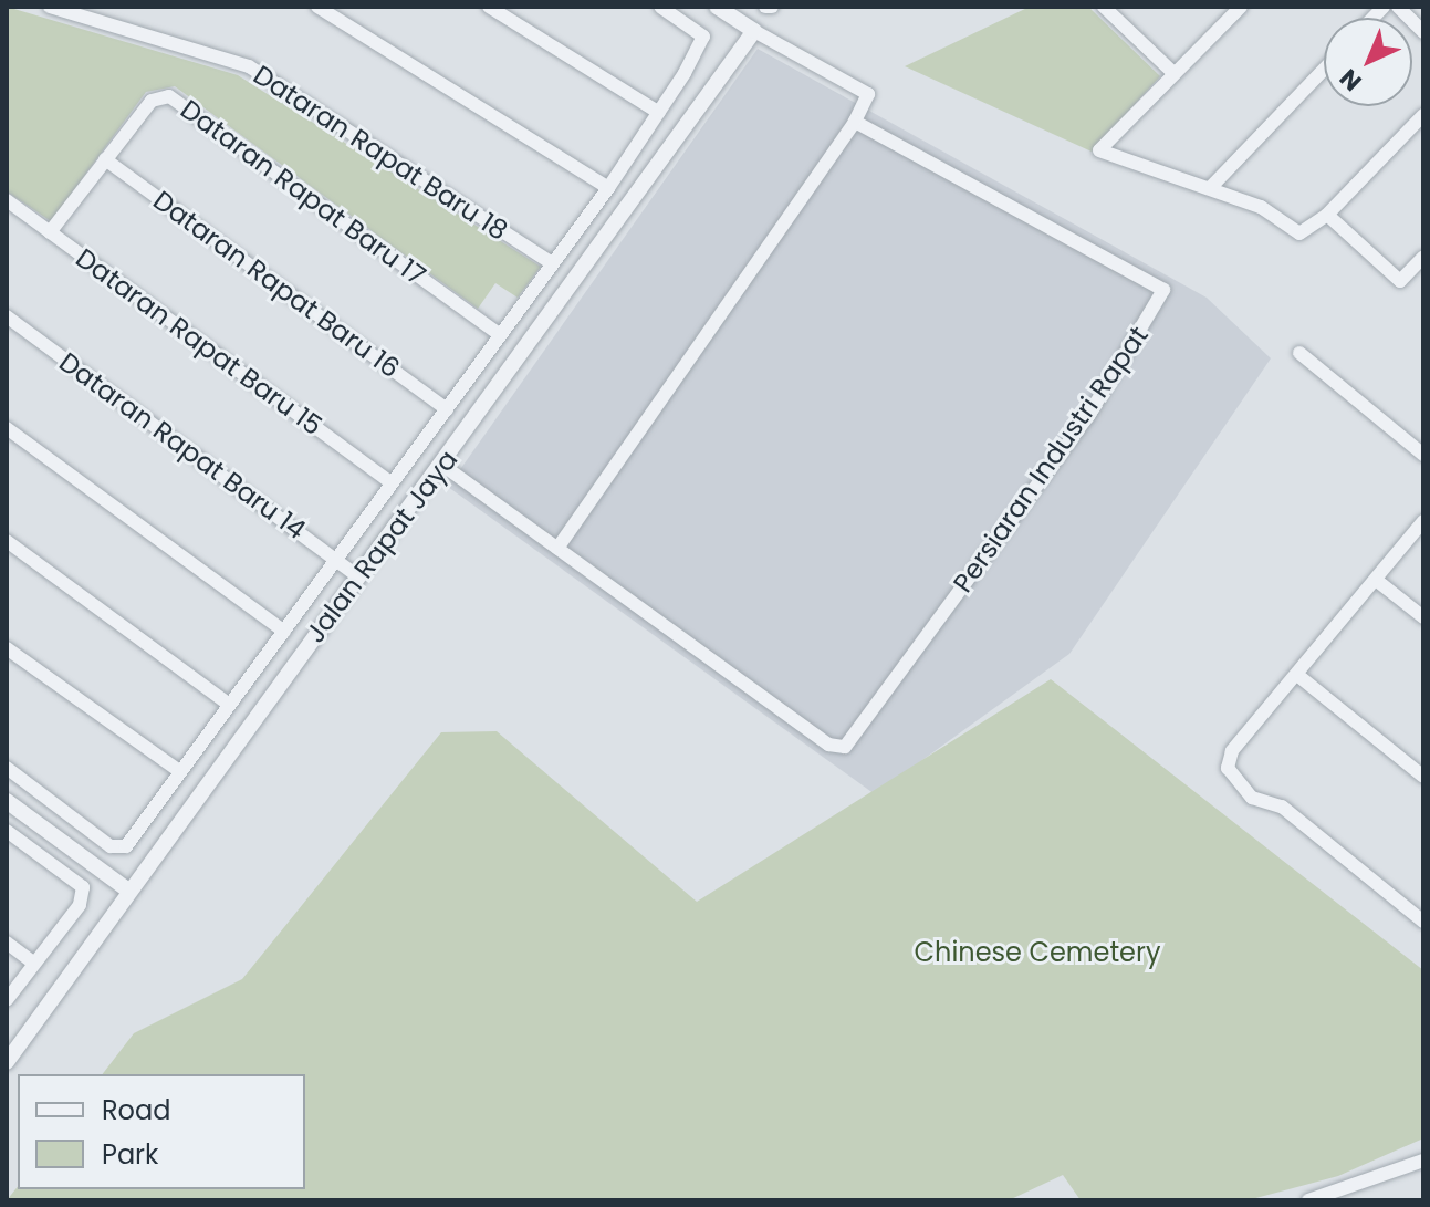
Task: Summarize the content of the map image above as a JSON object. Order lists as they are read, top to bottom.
{
  "streets": {
    "street": [
      "Dataran Rapat Baru 18",
      "Dataran Rapat Baru 17",
      "Dataran Rapat Baru 16",
      "Dataran Rapat Baru 15",
      "Dataran Rapat Baru 14",
      "Persiaran Industri Rapat",
      "Jalan Rapat Jaya"
    ]
  },
  "crossings": [
    ["Dataran Rapat Baru 17", "Dataran Rapat Baru 16"],
    ["Dataran Rapat Baru 17", "Dataran Rapat Baru 15"],
    ["Dataran Rapat Baru 14", "Jalan Rapat Jaya"],
    ["Persiaran Industri Rapat", "Jalan Rapat Jaya"]
  ],
  "parks": ["Chinese Cemetery"],
  "legend": ["Road", "Park"],
  "north": "bottom left"
}
